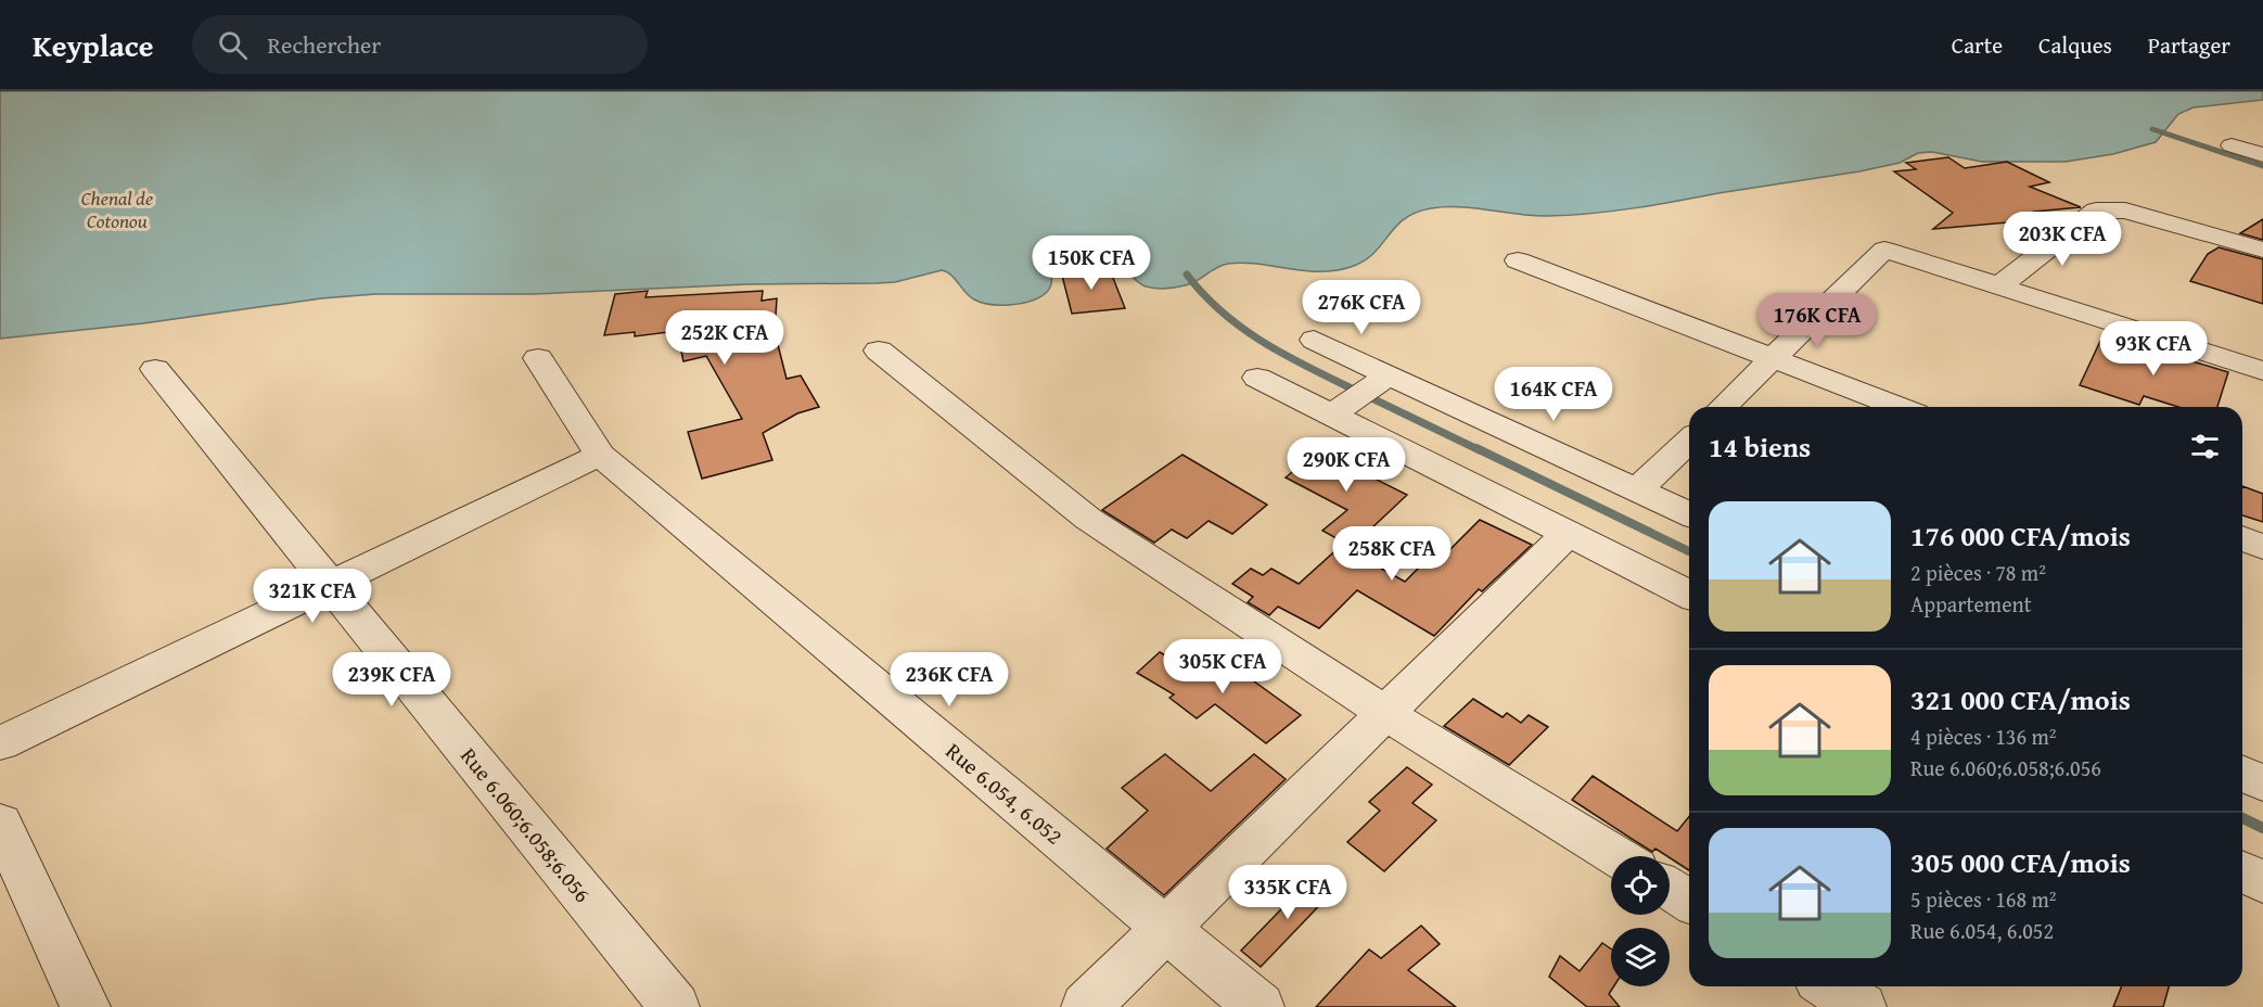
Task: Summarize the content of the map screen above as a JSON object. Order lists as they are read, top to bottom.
{
  "streets": {
    "street": ["Rue 6.054, 6.052", "Rue 6.060;6.058;6.056"]
  },
  "water": ["Chenal de Cotonou"],
  "page": {
    "header": "Keyplace",
    "search": "Rechercher",
    "nav": ["Carte", "Calques", "Partager"],
    "price": [
      "203K CFA",
      "150K CFA",
      "276K CFA",
      "176K CFA",
      "252K CFA",
      "93K CFA",
      "164K CFA",
      "290K CFA",
      "258K CFA",
      "321K CFA",
      "305K CFA",
      "239K CFA",
      "236K CFA",
      "335K CFA"
    ],
    "heading": "14 biens",
    "list": [
      {
        "name": "176 000 CFA/mois",
        "note": "2 pièces · 78 m² · Appartement"
      },
      {
        "name": "321 000 CFA/mois",
        "note": "4 pièces · 136 m² · Rue 6.060;6.058;6.056"
      },
      {
        "name": "305 000 CFA/mois",
        "note": "5 pièces · 168 m² · Rue 6.054, 6.052"
      }
    ]
  }
}
